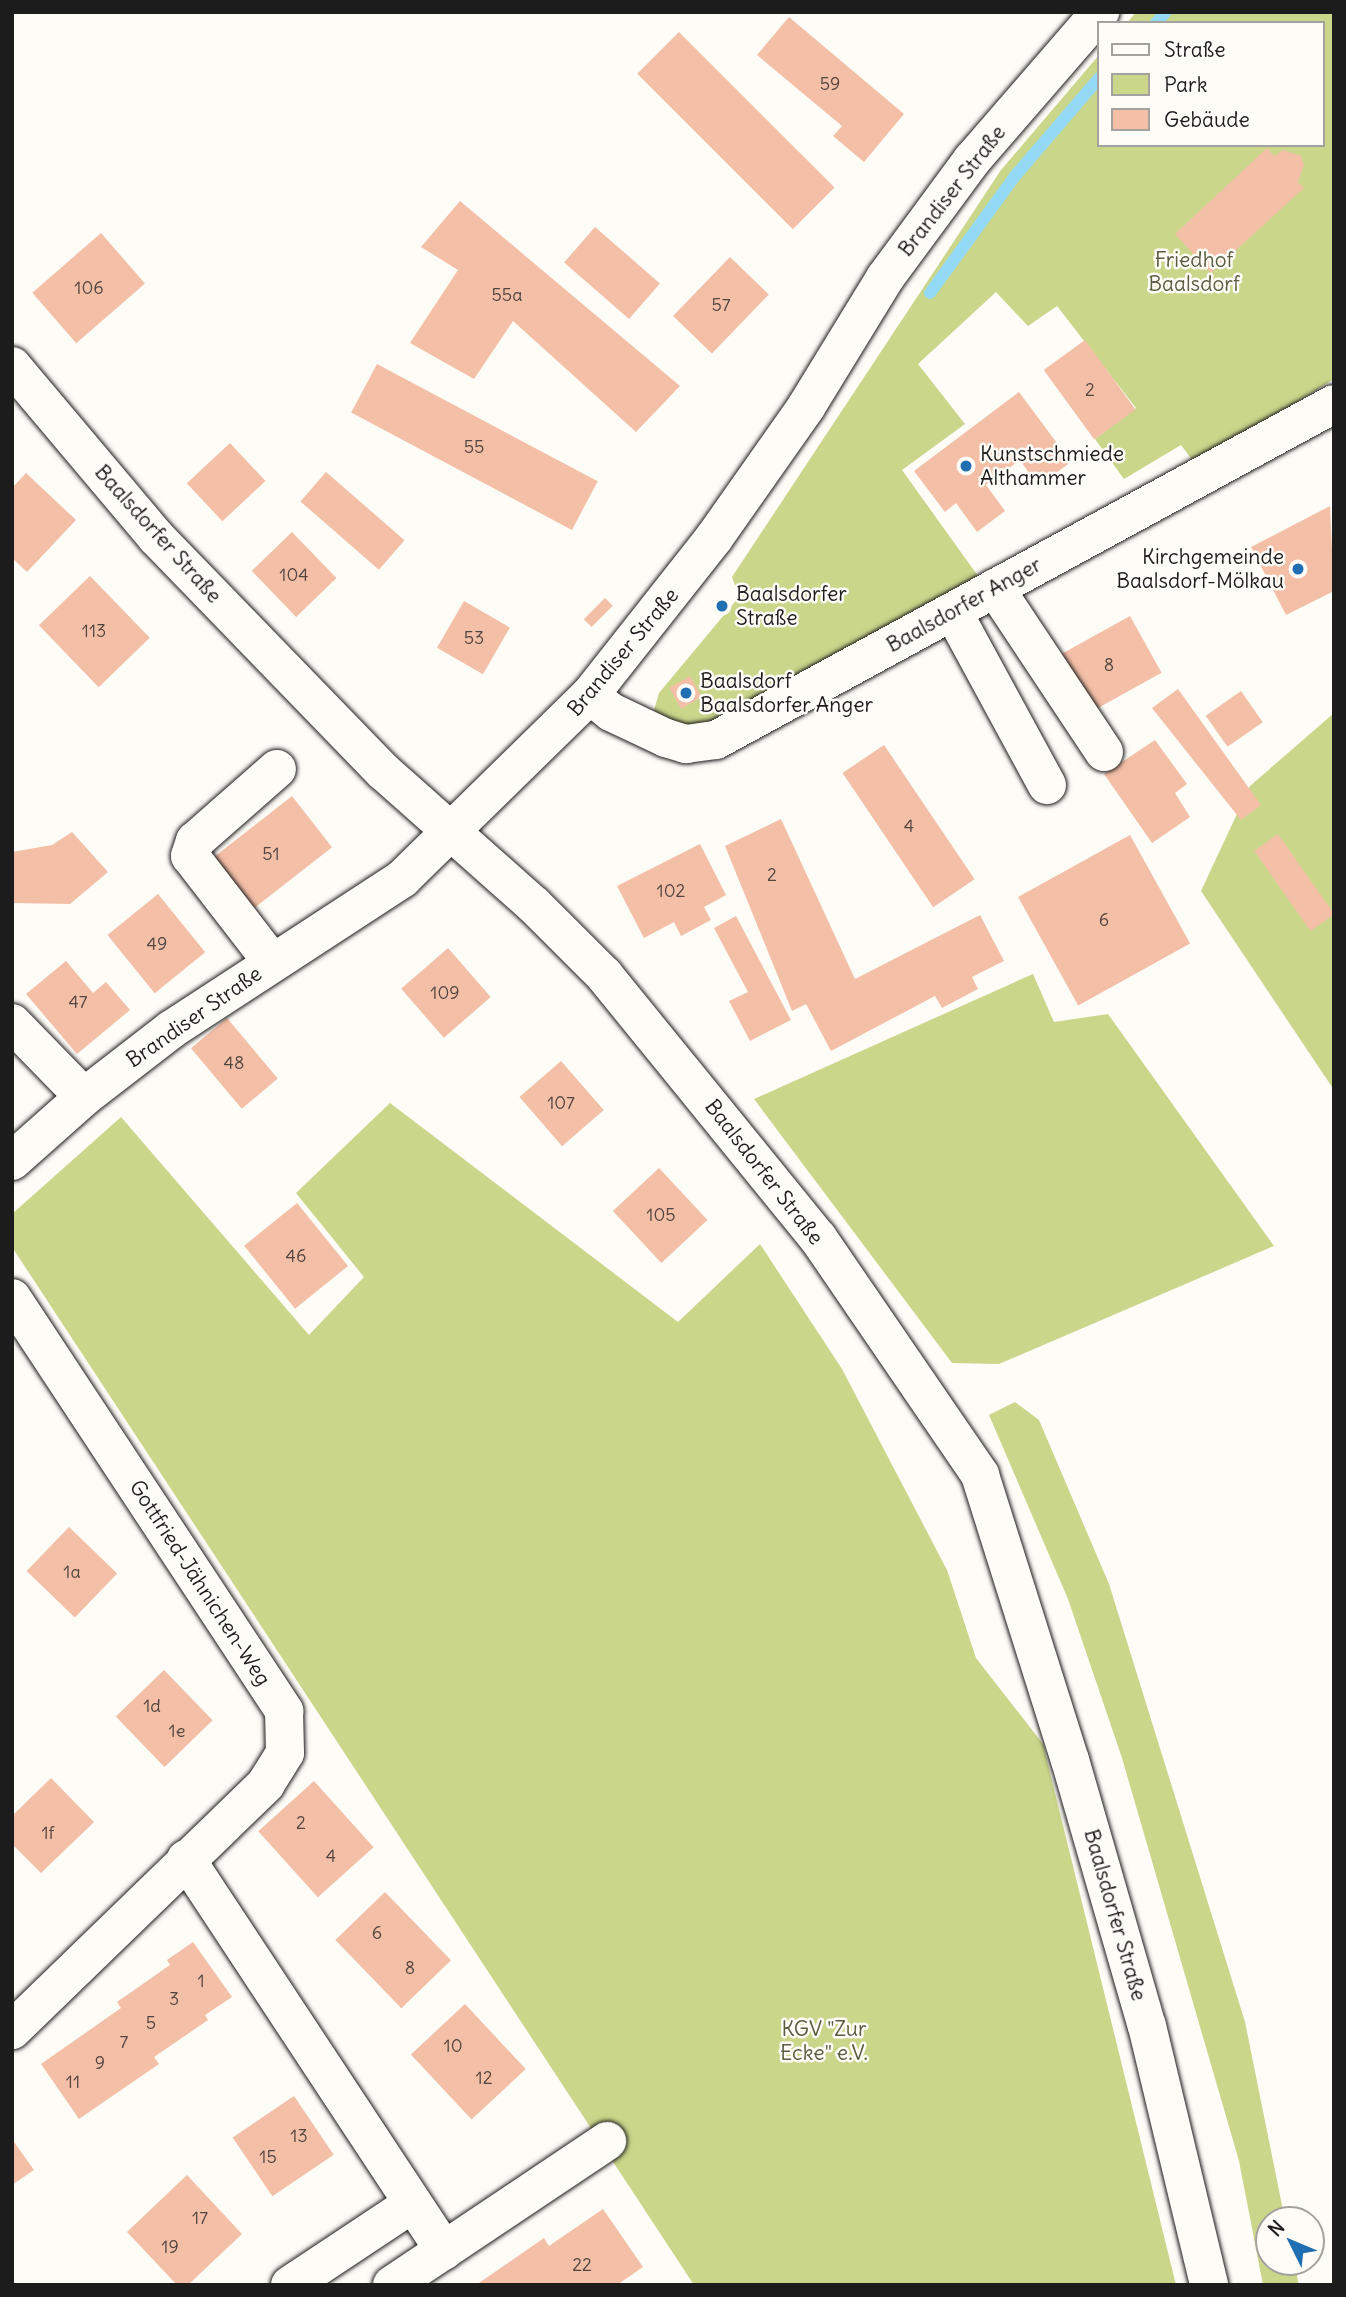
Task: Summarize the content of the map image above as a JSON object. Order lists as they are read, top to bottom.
{
  "streets": {
    "street": [
      "Brandiser Straße",
      "Baalsdorfer Straße",
      "Baalsdorfer Anger",
      "Gottfried-Jähnichen-Weg"
    ]
  },
  "crossings": [
    ["Brandiser Straße", "Baalsdorfer Straße"],
    ["Brandiser Straße", "Baalsdorfer Anger"]
  ],
  "parks": ["Friedhof Baalsdorf", "KGV \"Zur Ecke\" e.V."],
  "places": [
    "Kunstschmiede Althammer",
    "Kirchgemeinde Baalsdorf-Mölkau",
    "Baalsdorfer Straße",
    "Baalsdorf Baalsdorfer Anger"
  ],
  "house_numbers": [
    "59",
    "106",
    "55a",
    "57",
    "2",
    "55",
    "104",
    "113",
    "53",
    "8",
    "4",
    "51",
    "2",
    "102",
    "6",
    "49",
    "109",
    "47",
    "48",
    "107",
    "105",
    "46",
    "1a",
    "1d",
    "1e",
    "2",
    "1f",
    "4",
    "6",
    "8",
    "1",
    "3",
    "5",
    "7",
    "10",
    "9",
    "12",
    "11",
    "13",
    "15",
    "17",
    "19",
    "22"
  ],
  "legend": ["Straße", "Park", "Gebäude"],
  "north": "top left"
}
